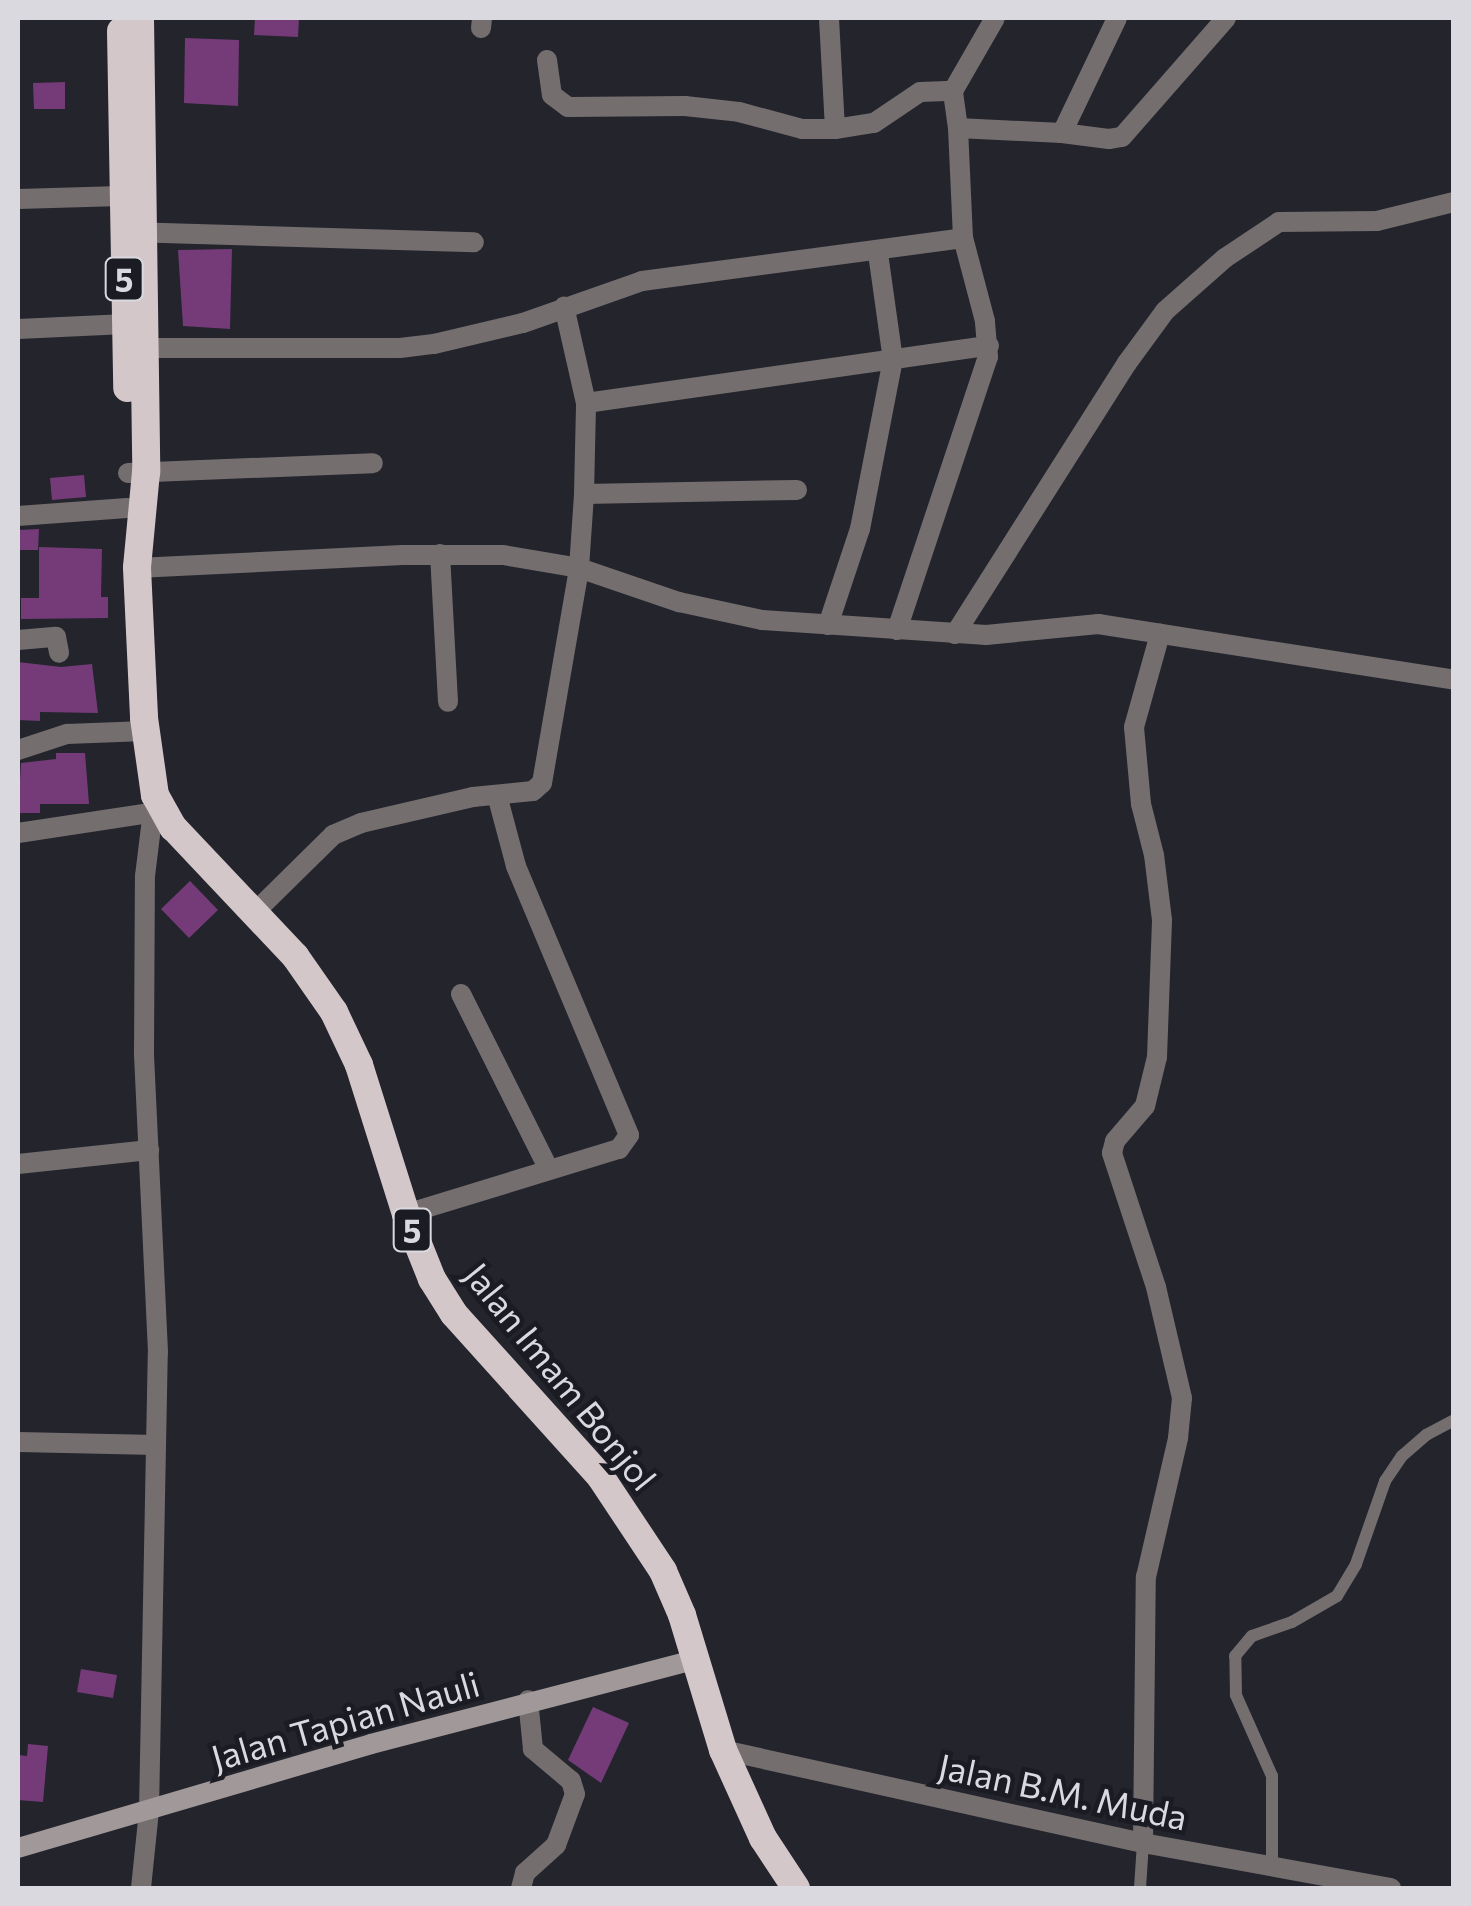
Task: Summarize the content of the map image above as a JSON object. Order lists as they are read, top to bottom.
{
  "streets": {
    "highway": ["5", "Jalan Imam Bonjol"],
    "main road": ["Jalan Tapian Nauli"],
    "street": ["Jalan B.M. Muda"]
  },
  "crossings": [
    ["Jalan Imam Bonjol", "Jalan Tapian Nauli"],
    ["Jalan Imam Bonjol", "Jalan B.M. Muda"]
  ]
}
